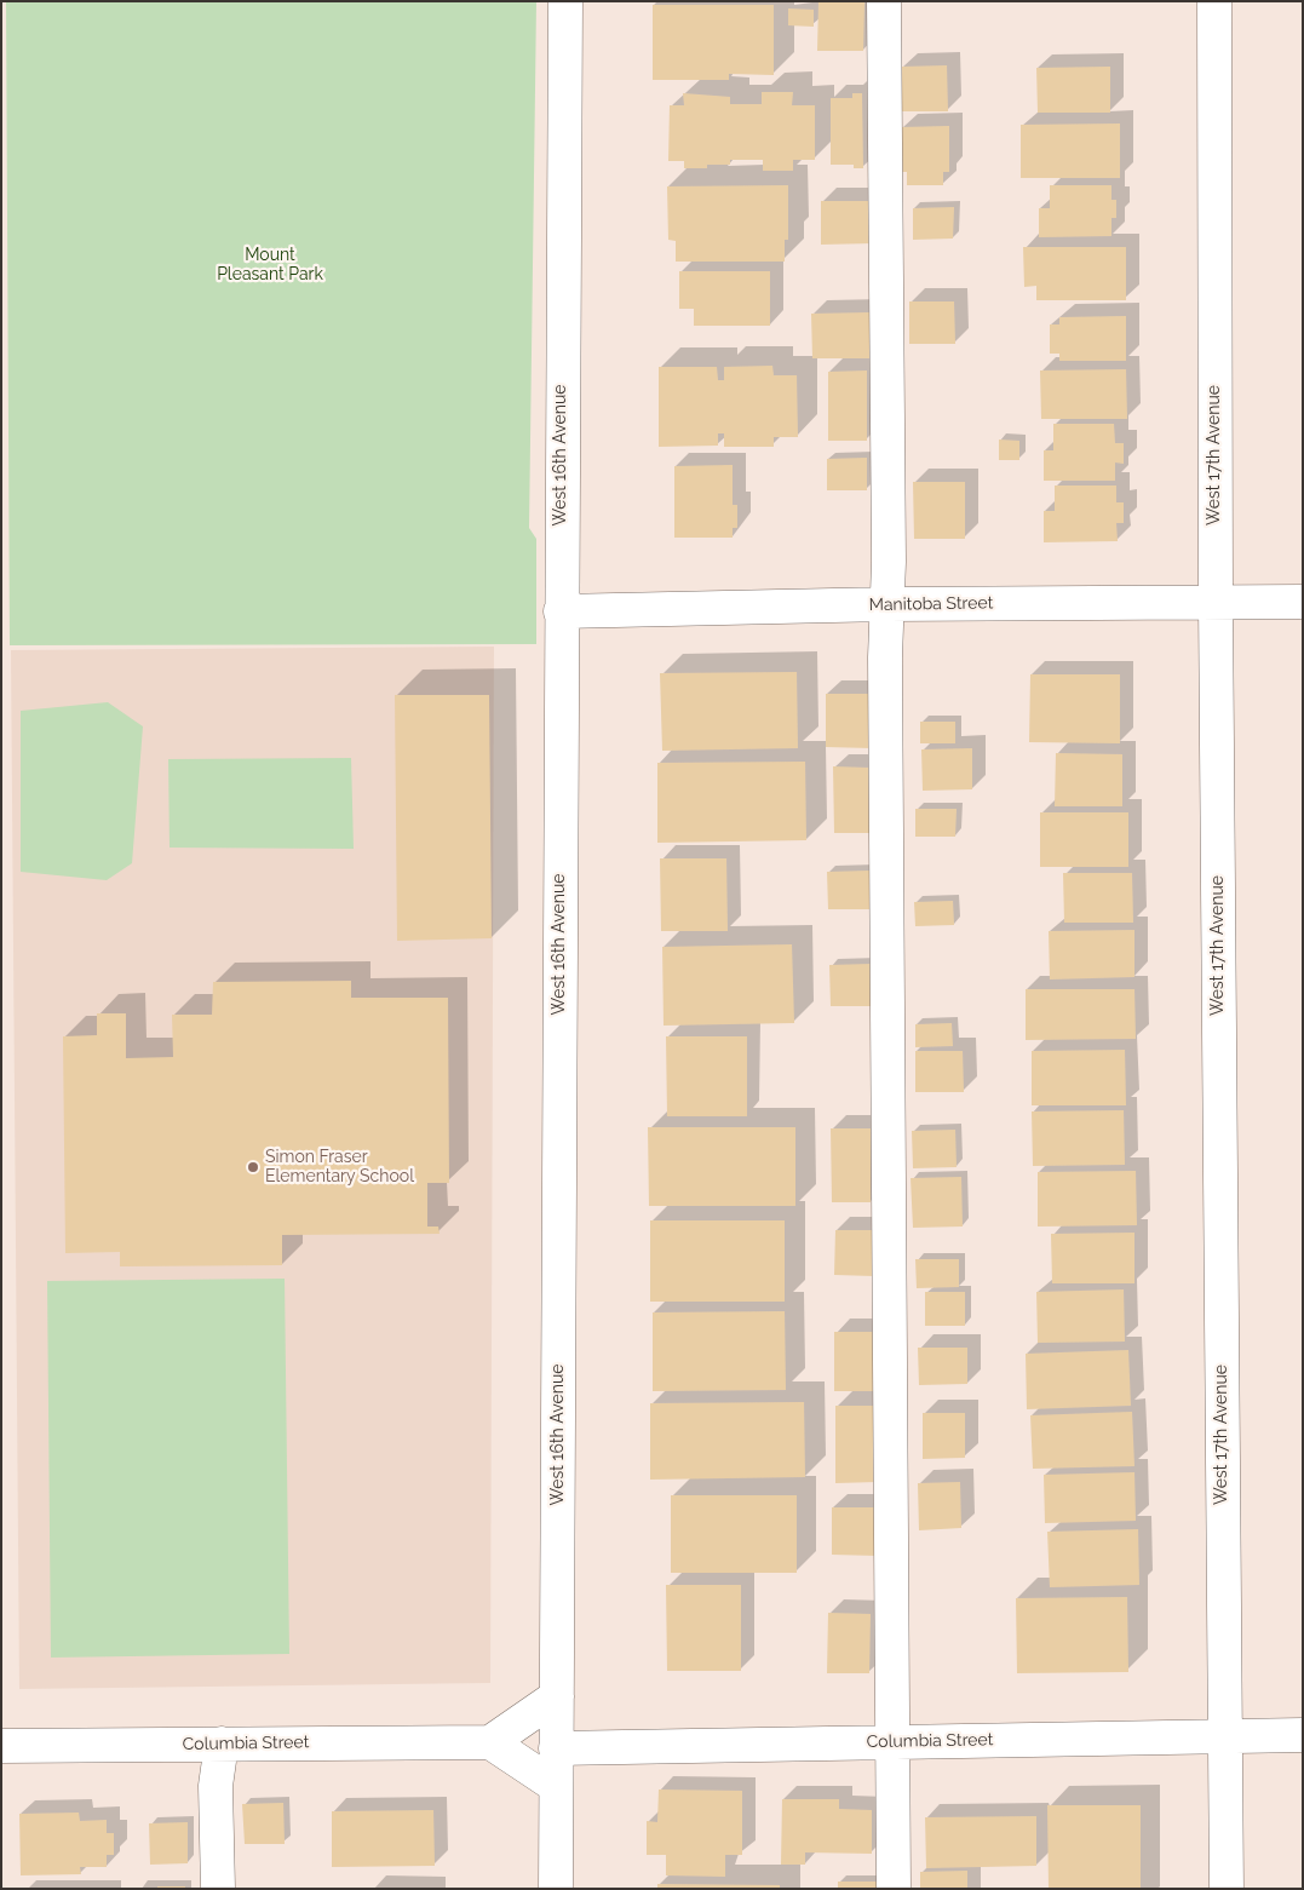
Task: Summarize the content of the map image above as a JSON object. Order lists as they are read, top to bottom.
{
  "streets": {
    "street": [
      "West 16th Avenue",
      "West 17th Avenue",
      "Manitoba Street",
      "Columbia Street"
    ]
  },
  "crossings": [
    ["West 16th Avenue", "Manitoba Street"],
    ["West 16th Avenue", "Columbia Street"],
    ["West 17th Avenue", "Manitoba Street"],
    ["West 17th Avenue", "Columbia Street"]
  ],
  "parks": ["Mount Pleasant Park"],
  "places": ["Simon Fraser Elementary School"]
}
